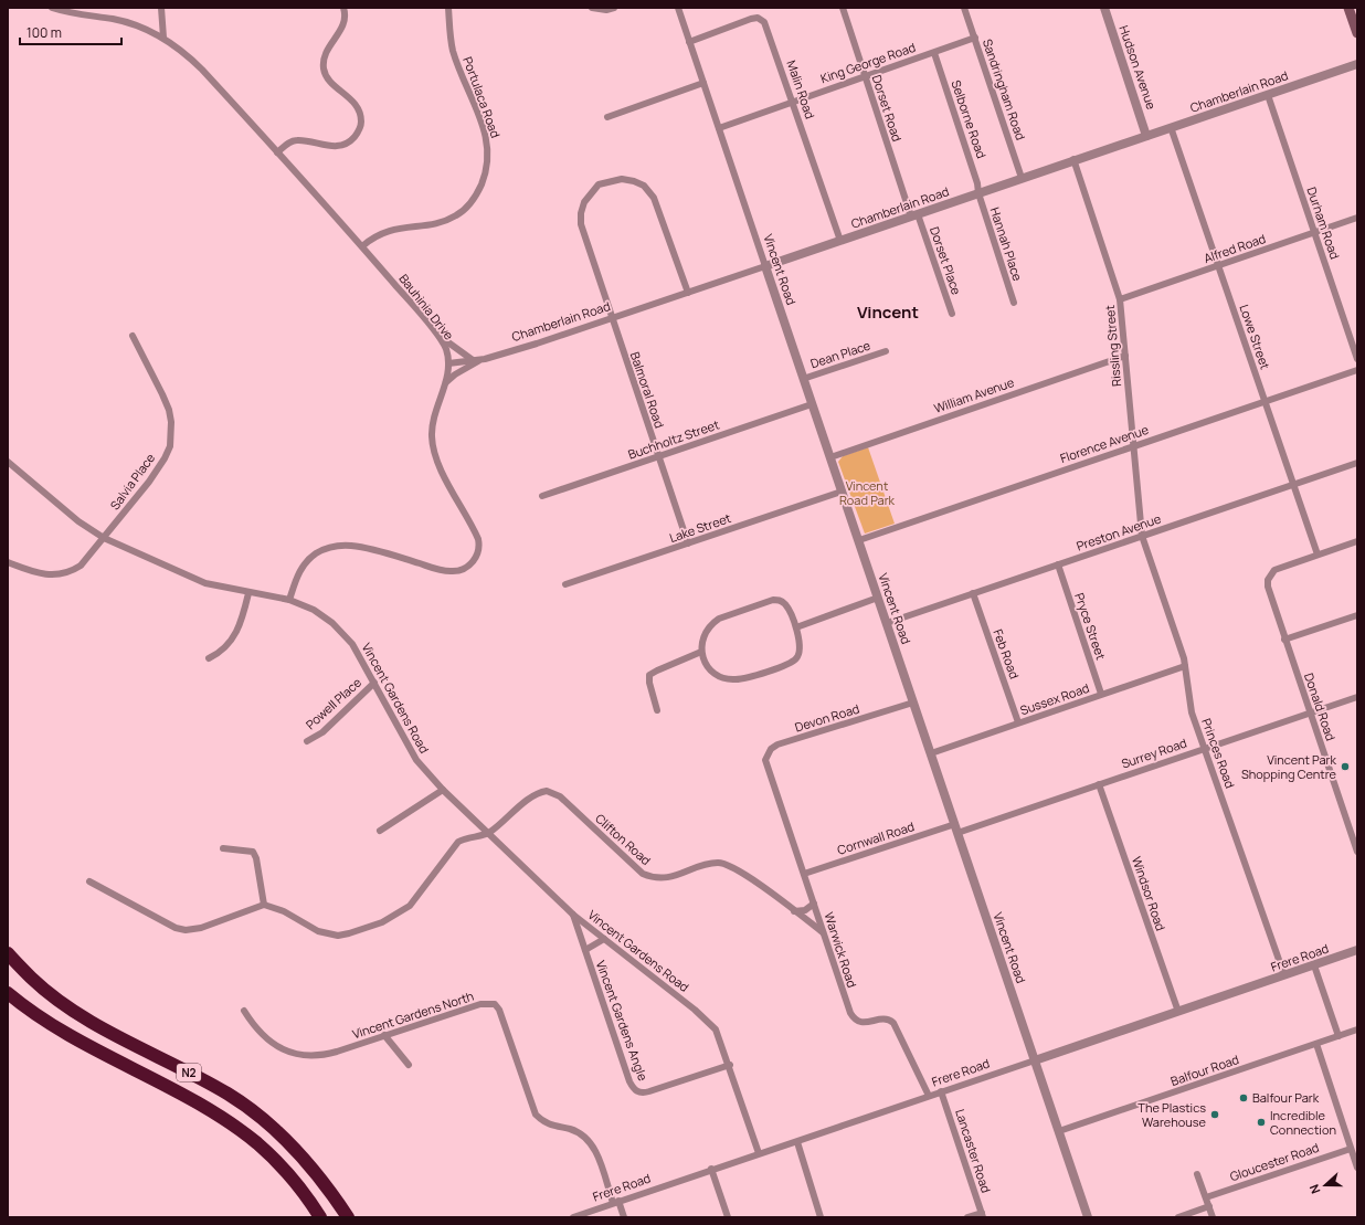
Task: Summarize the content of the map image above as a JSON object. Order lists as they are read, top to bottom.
{
  "streets": {
    "highway": ["N2"],
    "street": [
      "King George Road",
      "Hudson Avenue",
      "Malin Road",
      "Sandringham Road",
      "Chamberlain Road",
      "Portulaca Road",
      "Dorset Road",
      "Selborne Road",
      "Durham Road",
      "Hannah Place",
      "Alfred Road",
      "Dorset Place",
      "Vincent Road",
      "Bauhinia Drive",
      "Lowe Street",
      "Rissling Street",
      "Dean Place",
      "Balmoral Road",
      "William Avenue",
      "Buchholtz Street",
      "Florence Avenue",
      "Salvia Place",
      "Lake Street",
      "Preston Avenue",
      "Pryce Street",
      "Feb Road",
      "Vincent Gardens Road",
      "Sussex Road",
      "Powell Place",
      "Donald Road",
      "Devon Road",
      "Surrey Road",
      "Princes Road",
      "Cornwall Road",
      "Clifton Road",
      "Windsor Road",
      "Warwick Road",
      "Frere Road",
      "Vincent Gardens North",
      "Vincent Gardens Angle",
      "Balfour Road",
      "Lancaster Road",
      "Gloucester Road"
    ]
  },
  "crossings": [
    ["King George Road", "Malin Road"],
    ["King George Road", "Sandringham Road"],
    ["King George Road", "Dorset Road"],
    ["King George Road", "Selborne Road"],
    ["King George Road", "Vincent Road"],
    ["Hudson Avenue", "Chamberlain Road"],
    ["Malin Road", "Chamberlain Road"],
    ["Malin Road", "Vincent Road"],
    ["Sandringham Road", "Chamberlain Road"],
    ["Chamberlain Road", "Dorset Road"],
    ["Chamberlain Road", "Selborne Road"],
    ["Chamberlain Road", "Durham Road"],
    ["Chamberlain Road", "Hannah Place"],
    ["Chamberlain Road", "Dorset Place"],
    ["Chamberlain Road", "Vincent Road"],
    ["Chamberlain Road", "Bauhinia Drive"],
    ["Chamberlain Road", "Lowe Street"],
    ["Chamberlain Road", "Rissling Street"],
    ["Chamberlain Road", "Balmoral Road"],
    ["Portulaca Road", "Bauhinia Drive"],
    ["Dorset Road", "Dorset Place"],
    ["Selborne Road", "Hannah Place"],
    ["Durham Road", "Alfred Road"],
    ["Alfred Road", "Lowe Street"],
    ["Alfred Road", "Rissling Street"],
    ["Vincent Road", "Dean Place"],
    ["Vincent Road", "William Avenue"],
    ["Vincent Road", "Buchholtz Street"],
    ["Vincent Road", "Florence Avenue"],
    ["Vincent Road", "Lake Street"],
    ["Vincent Road", "Preston Avenue"],
    ["Vincent Road", "Sussex Road"],
    ["Vincent Road", "Devon Road"],
    ["Vincent Road", "Surrey Road"],
    ["Vincent Road", "Cornwall Road"],
    ["Vincent Road", "Frere Road"],
    ["Vincent Road", "Balfour Road"],
    ["Bauhinia Drive", "Vincent Gardens Road"],
    ["Lowe Street", "Florence Avenue"],
    ["Lowe Street", "Preston Avenue"],
    ["Lowe Street", "Donald Road"],
    ["Rissling Street", "William Avenue"],
    ["Rissling Street", "Florence Avenue"],
    ["Rissling Street", "Preston Avenue"],
    ["Rissling Street", "Princes Road"],
    ["Balmoral Road", "Buchholtz Street"],
    ["Balmoral Road", "Lake Street"],
    ["Salvia Place", "Vincent Gardens Road"],
    ["Preston Avenue", "Pryce Street"],
    ["Preston Avenue", "Feb Road"],
    ["Preston Avenue", "Princes Road"],
    ["Pryce Street", "Sussex Road"],
    ["Feb Road", "Sussex Road"],
    ["Vincent Gardens Road", "Powell Place"],
    ["Vincent Gardens Road", "Clifton Road"],
    ["Vincent Gardens Road", "Frere Road"],
    ["Vincent Gardens Road", "Vincent Gardens Angle"],
    ["Sussex Road", "Princes Road"],
    ["Donald Road", "Surrey Road"],
    ["Devon Road", "Warwick Road"],
    ["Surrey Road", "Princes Road"],
    ["Surrey Road", "Cornwall Road"],
    ["Surrey Road", "Windsor Road"],
    ["Princes Road", "Frere Road"],
    ["Cornwall Road", "Warwick Road"],
    ["Clifton Road", "Warwick Road"],
    ["Windsor Road", "Frere Road"],
    ["Warwick Road", "Frere Road"],
    ["Frere Road", "Vincent Gardens North"],
    ["Frere Road", "Lancaster Road"]
  ],
  "districts": ["Vincent"],
  "parks": ["Vincent Road Park"],
  "places": [
    "Vincent Park Shopping Centre",
    "Balfour Park",
    "The Plastics Warehouse",
    "Incredible Connection"
  ],
  "scale_bar": "100 m",
  "north": "left"
}
